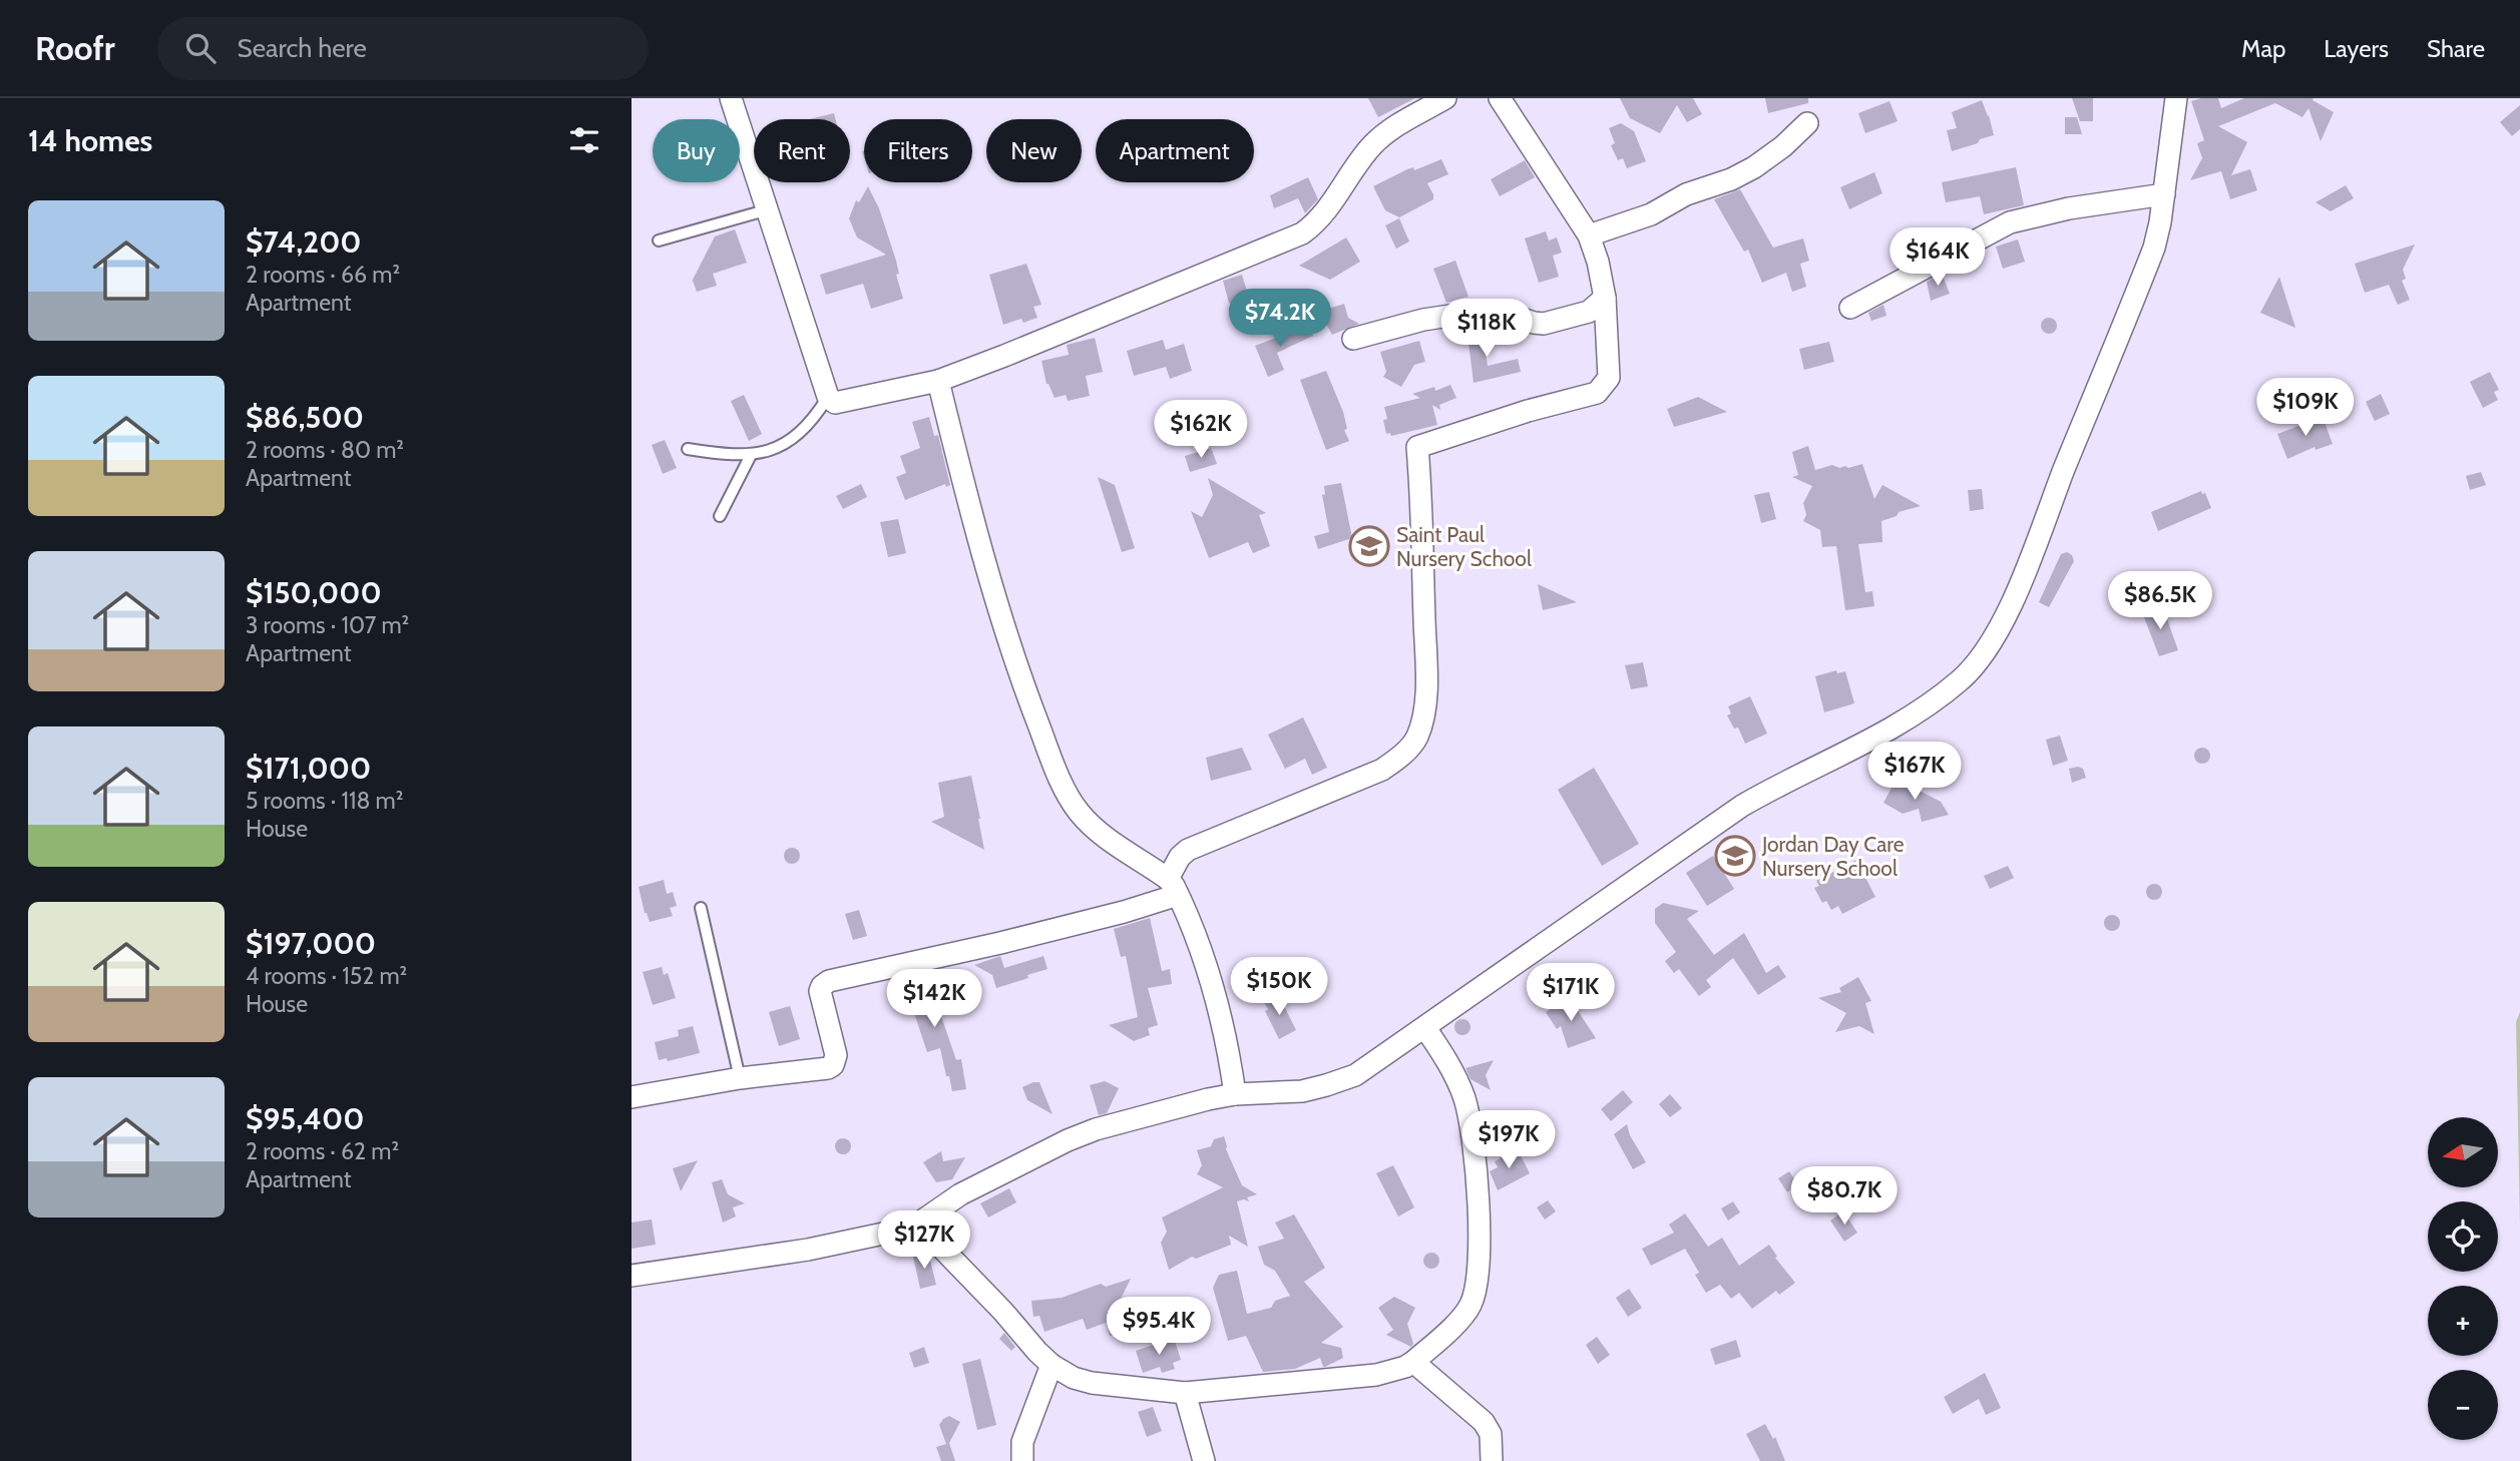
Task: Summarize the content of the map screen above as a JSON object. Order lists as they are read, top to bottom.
{
  "places": {
    "school or university": ["Saint Paul Nursery School", "Jordan Day Care Nursery School"]
  },
  "north": "left",
  "page": {
    "header": "Roofr",
    "search": "Search here",
    "nav": ["Map", "Layers", "Share"],
    "heading": "14 homes",
    "chip": [
      "Buy",
      "Rent",
      "Filters",
      "New",
      "Apartment"
    ],
    "list": [
      {
        "name": "$74,200",
        "note": "2 rooms · 66 m² · Apartment"
      },
      {
        "name": "$86,500",
        "note": "2 rooms · 80 m² · Apartment"
      },
      {
        "name": "$150,000",
        "note": "3 rooms · 107 m² · Apartment"
      },
      {
        "name": "$171,000",
        "note": "5 rooms · 118 m² · House"
      },
      {
        "name": "$197,000",
        "note": "4 rooms · 152 m² · House"
      },
      {
        "name": "$95,400",
        "note": "2 rooms · 62 m² · Apartment"
      }
    ],
    "price": [
      "$164K",
      "$74.2K",
      "$118K",
      "$109K",
      "$162K",
      "$86.5K",
      "$167K",
      "$150K",
      "$171K",
      "$142K",
      "$197K",
      "$80.7K",
      "$127K",
      "$95.4K"
    ],
    "map_buttons": ["+", "−"]
  }
}
